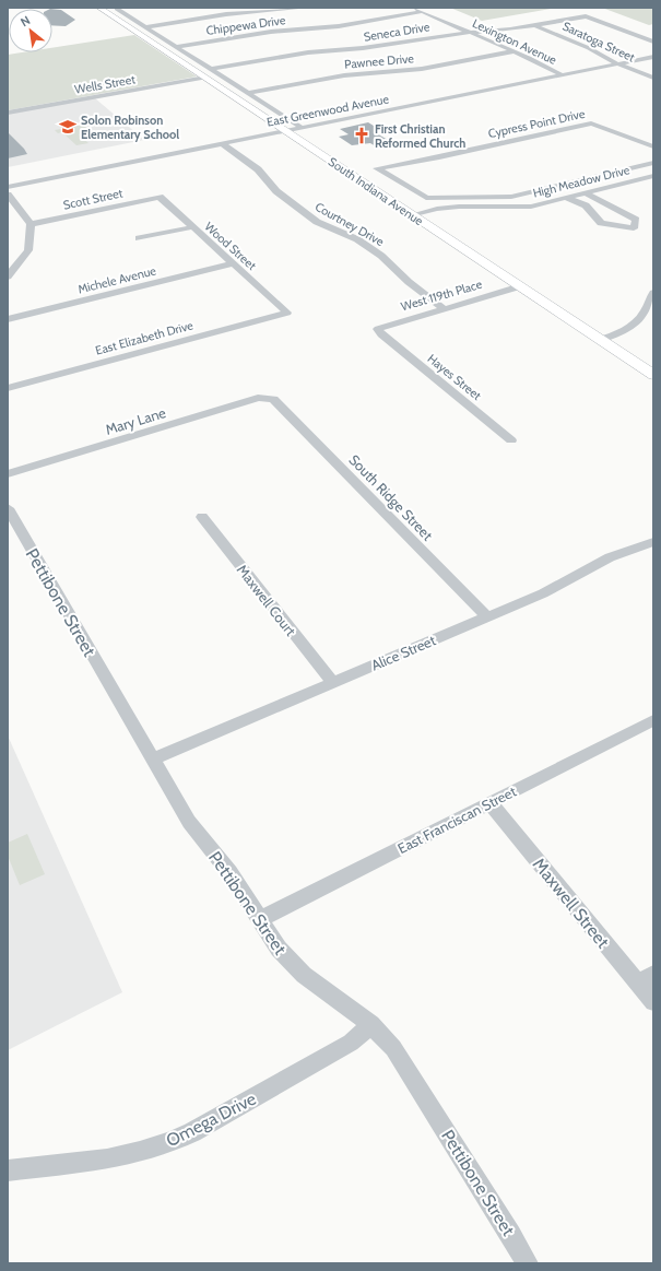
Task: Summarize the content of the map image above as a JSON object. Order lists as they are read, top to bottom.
{
  "streets": {
    "main road": ["South Indiana Avenue"],
    "street": [
      "Chippewa Drive",
      "Seneca Drive",
      "Lexington Avenue",
      "Saratoga Street",
      "Pawnee Drive",
      "Wells Street",
      "East Greenwood Avenue",
      "Cypress Point Drive",
      "High Meadow Drive",
      "Scott Street",
      "Courtney Drive",
      "Wood Street",
      "Michele Avenue",
      "West 119th Place",
      "East Elizabeth Drive",
      "Hayes Street",
      "Mary Lane",
      "South Ridge Street",
      "Maxwell Court",
      "Pettibone Street",
      "Alice Street",
      "East Franciscan Street",
      "Maxwell Street",
      "Omega Drive"
    ]
  },
  "crossings": [
    ["Chippewa Drive", "Lexington Avenue"],
    ["Seneca Drive", "Lexington Avenue"],
    ["Seneca Drive", "Saratoga Street"],
    ["Lexington Avenue", "Pawnee Drive"],
    ["Lexington Avenue", "East Greenwood Avenue"],
    ["Saratoga Street", "East Greenwood Avenue"],
    ["Wells Street", "South Indiana Avenue"],
    ["East Greenwood Avenue", "South Indiana Avenue"],
    ["East Greenwood Avenue", "Courtney Drive"],
    ["High Meadow Drive", "South Indiana Avenue"],
    ["South Indiana Avenue", "West 119th Place"],
    ["Scott Street", "Wood Street"],
    ["Courtney Drive", "West 119th Place"],
    ["Wood Street", "Michele Avenue"],
    ["Wood Street", "East Elizabeth Drive"],
    ["West 119th Place", "Hayes Street"],
    ["Mary Lane", "South Ridge Street"],
    ["South Ridge Street", "Alice Street"],
    ["Maxwell Court", "Alice Street"],
    ["Pettibone Street", "Alice Street"],
    ["Pettibone Street", "East Franciscan Street"],
    ["Pettibone Street", "Omega Drive"],
    ["East Franciscan Street", "Maxwell Street"]
  ],
  "places": {
    "school or university": ["Solon Robinson Elementary School"],
    "church": ["First Christian Reformed Church"]
  },
  "north": "top left"
}
